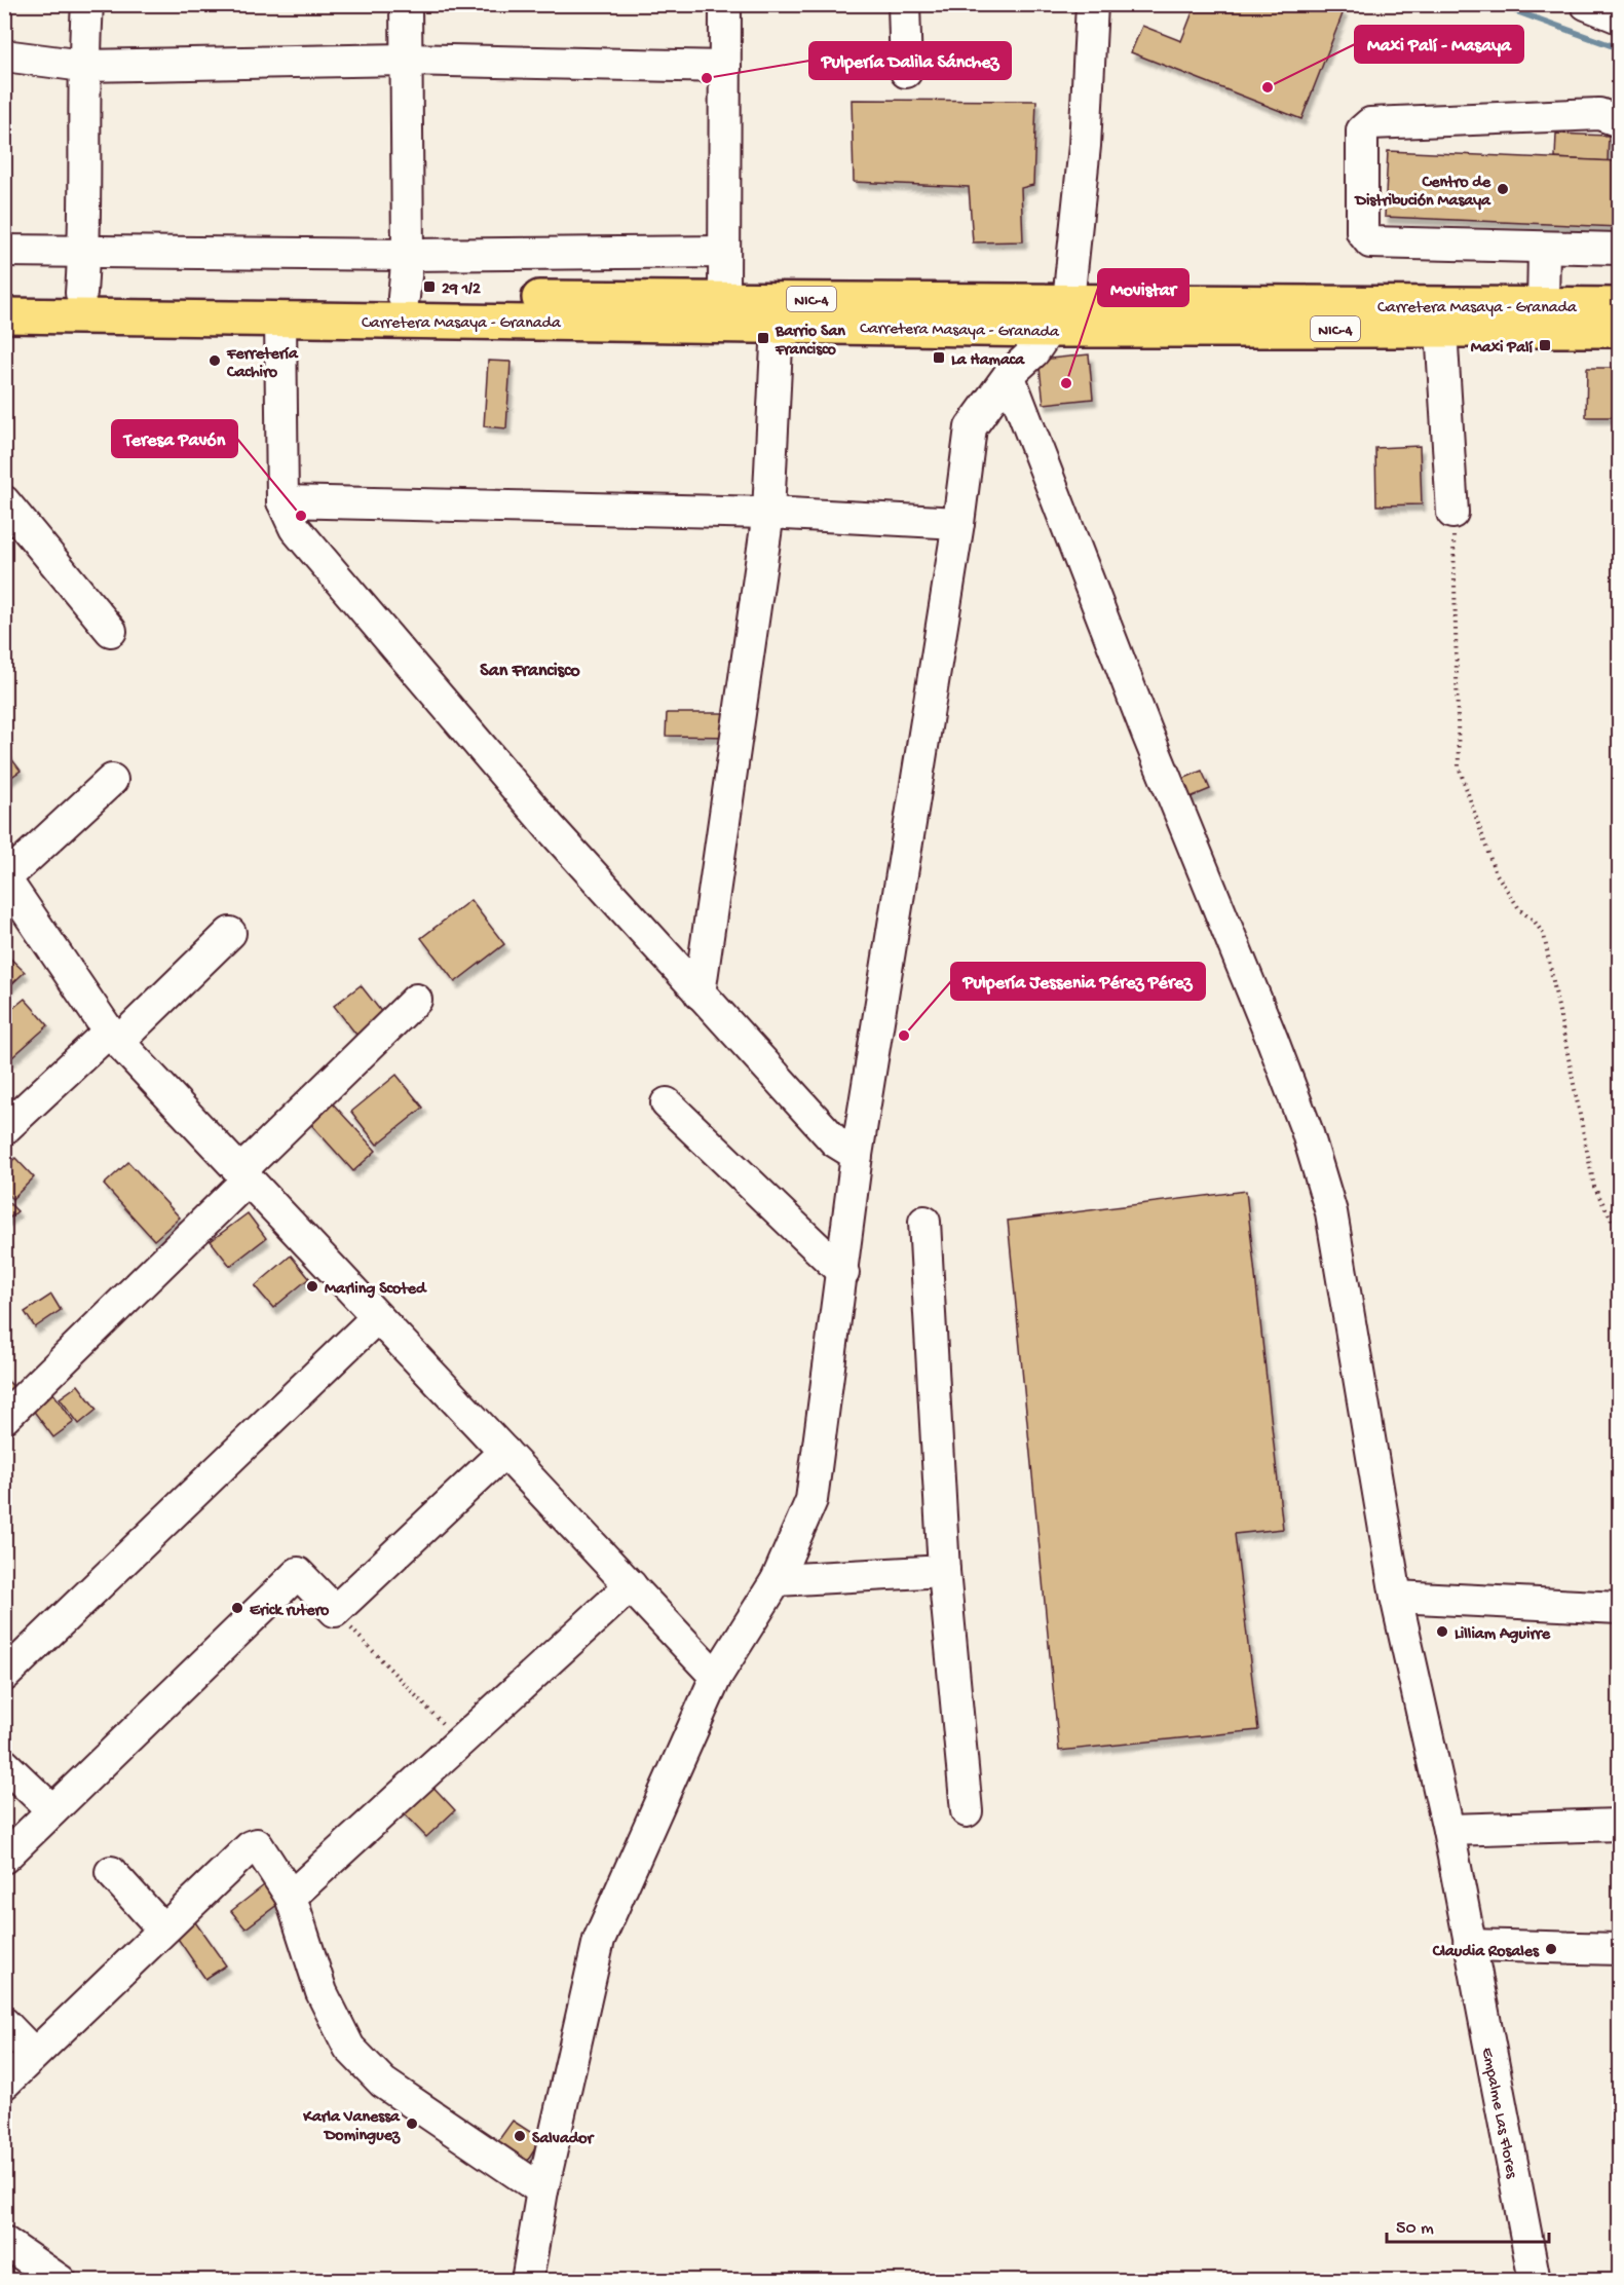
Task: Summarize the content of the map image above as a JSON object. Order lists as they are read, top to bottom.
{
  "streets": {
    "highway": ["NIC-4", "Carretera Masaya - Granada"],
    "street": ["Empalme Las Flores"]
  },
  "districts": ["San Francisco"],
  "places": {
    "other": [
      "Pulpería Dalila Sánchez",
      "Maxi Palí - Masaya",
      "Centro de Distribución Masaya",
      "Ferretería Cachiro",
      "Movistar",
      "Teresa Pavón",
      "Pulpería Jessenia Pérez Pérez",
      "Marling Scoted",
      "Erick rutero",
      "Lilliam Aguirre",
      "Claudia Rosales",
      "Karla Vanessa Dominguez",
      "Salvador"
    ],
    "transit": [
      "29 1/2",
      "Barrio San Francisco",
      "Maxi Palí",
      "La Hamaca"
    ]
  },
  "scale_bar": "50 m"
}
